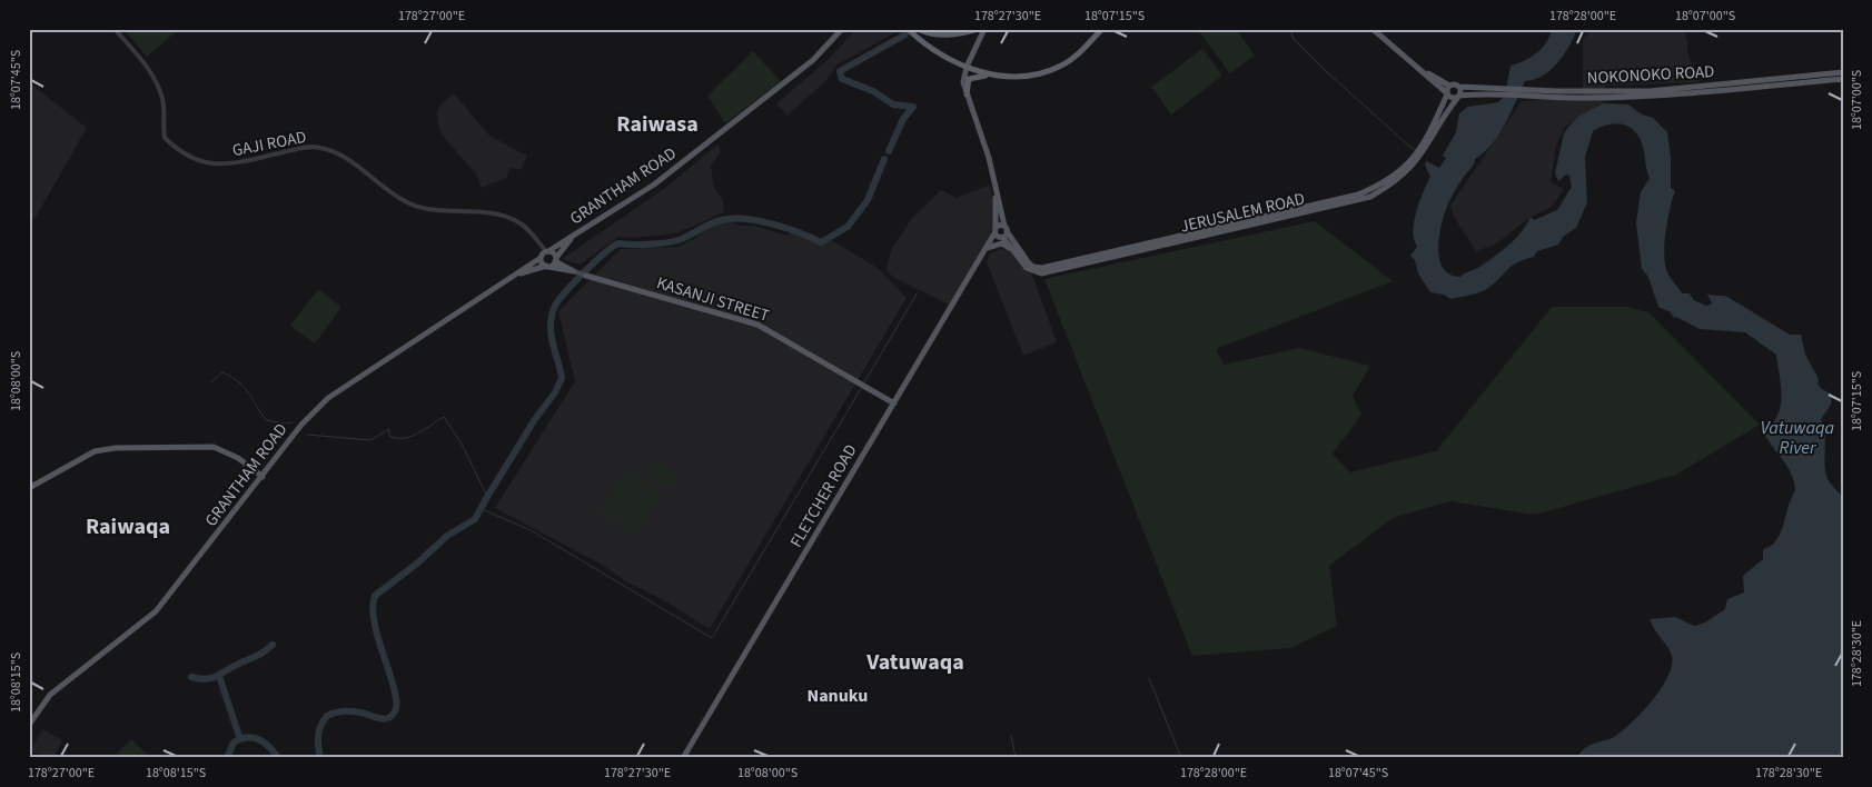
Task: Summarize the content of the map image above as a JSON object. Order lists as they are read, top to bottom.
{
  "streets": {
    "main road": [
      "NOKONOKO ROAD",
      "GRANTHAM ROAD",
      "JERUSALEM ROAD",
      "KASANJI STREET",
      "FLETCHER ROAD"
    ],
    "street": ["GAJI ROAD"]
  },
  "crossings": [
    ["NOKONOKO ROAD", "JERUSALEM ROAD"],
    ["GAJI ROAD", "GRANTHAM ROAD"],
    ["GAJI ROAD", "KASANJI STREET"],
    ["GRANTHAM ROAD", "KASANJI STREET"],
    ["JERUSALEM ROAD", "FLETCHER ROAD"],
    ["KASANJI STREET", "FLETCHER ROAD"]
  ],
  "districts": [
    "Raiwasa",
    "Raiwaqa",
    "Vatuwaqa",
    "Nanuku"
  ],
  "water": ["Vatuwaqa River"],
  "coordinates": [
    "178°27'00\"E",
    "178°27'30\"E",
    "18°07'15\"S",
    "178°28'00\"E",
    "18°07'00\"S",
    "18°07'45\"S",
    "18°08'00\"S",
    "178°28'30\"E",
    "18°08'15\"S"
  ]
}
